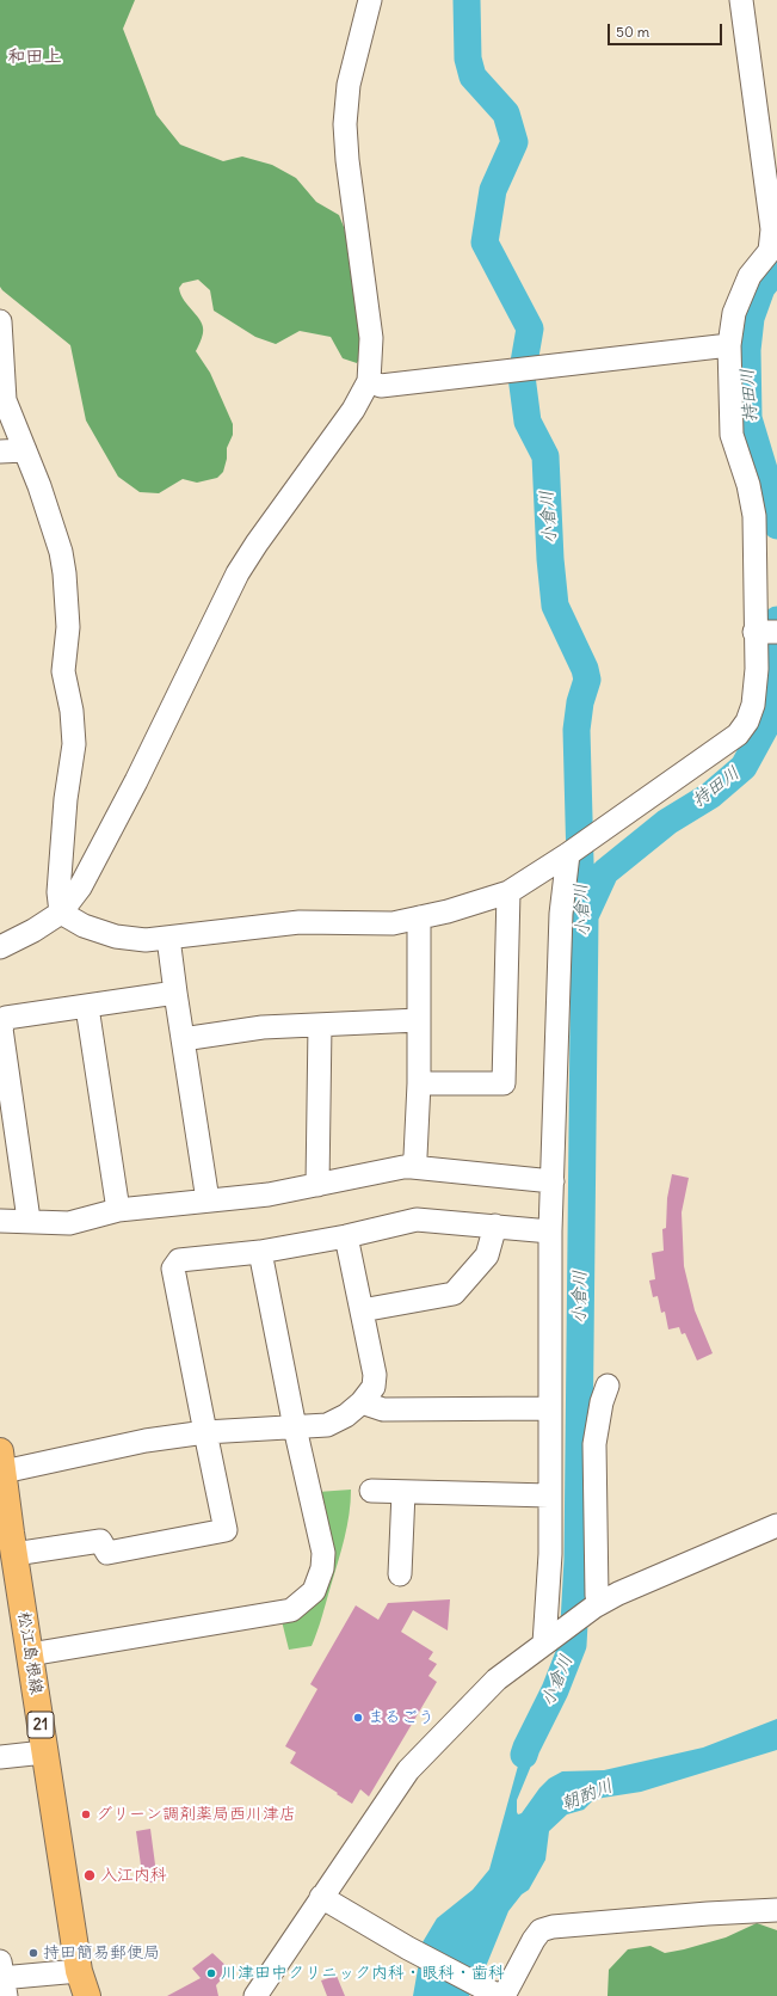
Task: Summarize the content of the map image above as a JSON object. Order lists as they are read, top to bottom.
{
  "streets": {
    "main road": ["松江島根線", "21"]
  },
  "districts": ["和田上"],
  "water": ["持田川", "小倉川", "朝酌川"],
  "places": [
    "まるごう",
    "グリーン調剤薬局西川津店",
    "入江内科",
    "持田簡易郵便局",
    "川津田中クリニック内科・眼科・歯科"
  ],
  "scale_bar": "50 m"
}
